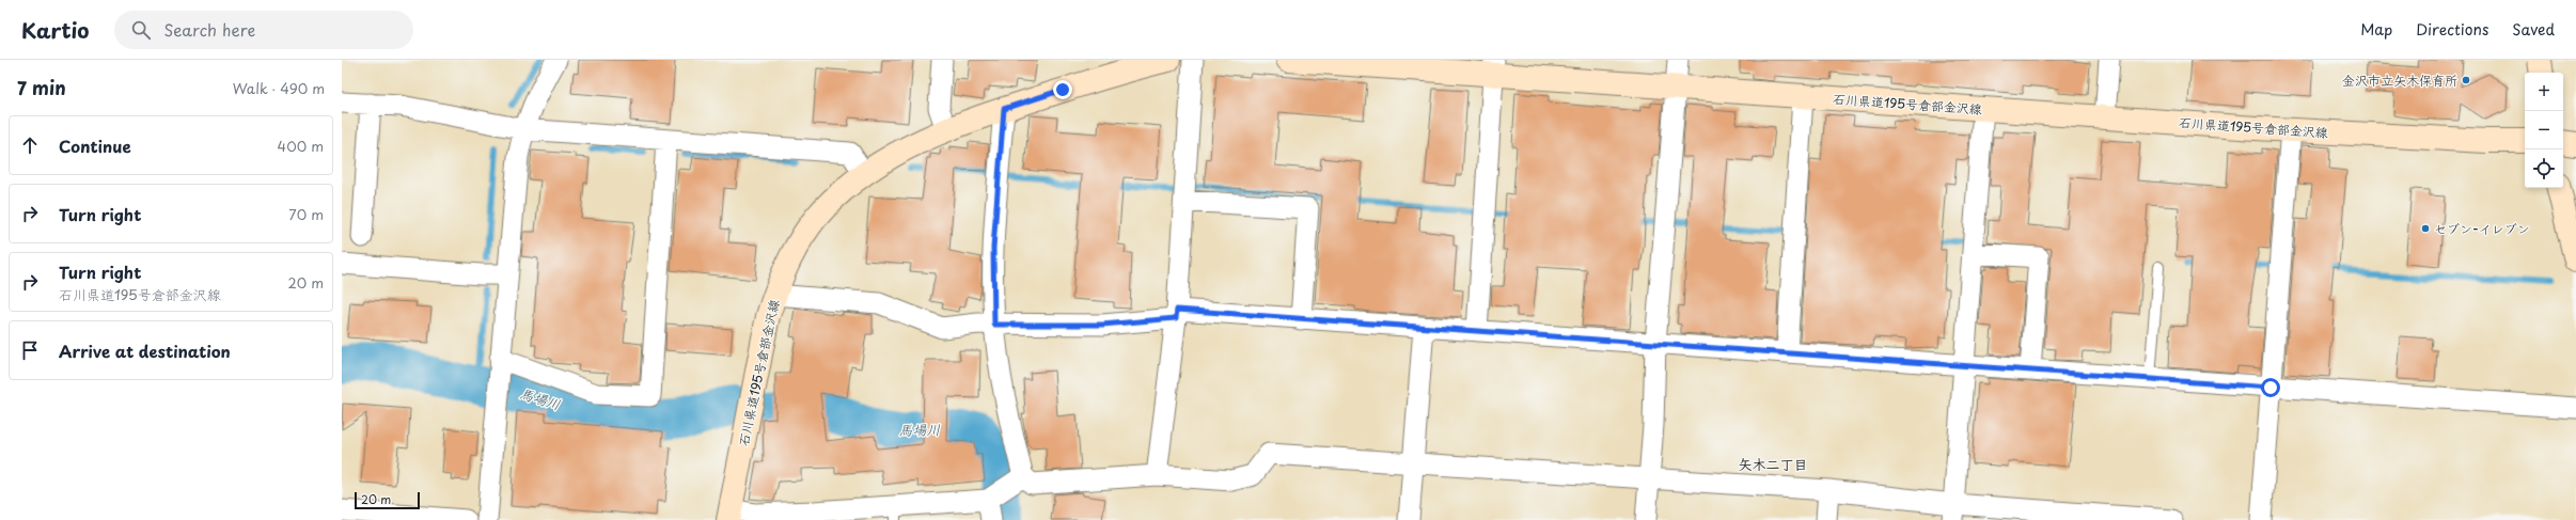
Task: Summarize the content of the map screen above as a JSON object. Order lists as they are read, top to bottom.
{
  "streets": {
    "main road": ["石川県道195号倉部金沢線"]
  },
  "districts": ["矢木二丁目"],
  "water": ["馬場川"],
  "places": ["金沢市立矢木保育所", "セブン-イレブン"],
  "scale_bar": "20 m",
  "page": {
    "header": "Kartio",
    "search": "Search here",
    "nav": ["Map", "Directions", "Saved"],
    "heading": ["7 min", "Walk · 490 m"],
    "map_buttons": ["+", "−"],
    "list": [
      ["Continue", "400 m"],
      ["Turn right", "70 m"],
      ["Turn right", "石川県道195号倉部金沢線", "20 m"],
      "Arrive at destination"
    ],
    "scale": "20 m"
  }
}
